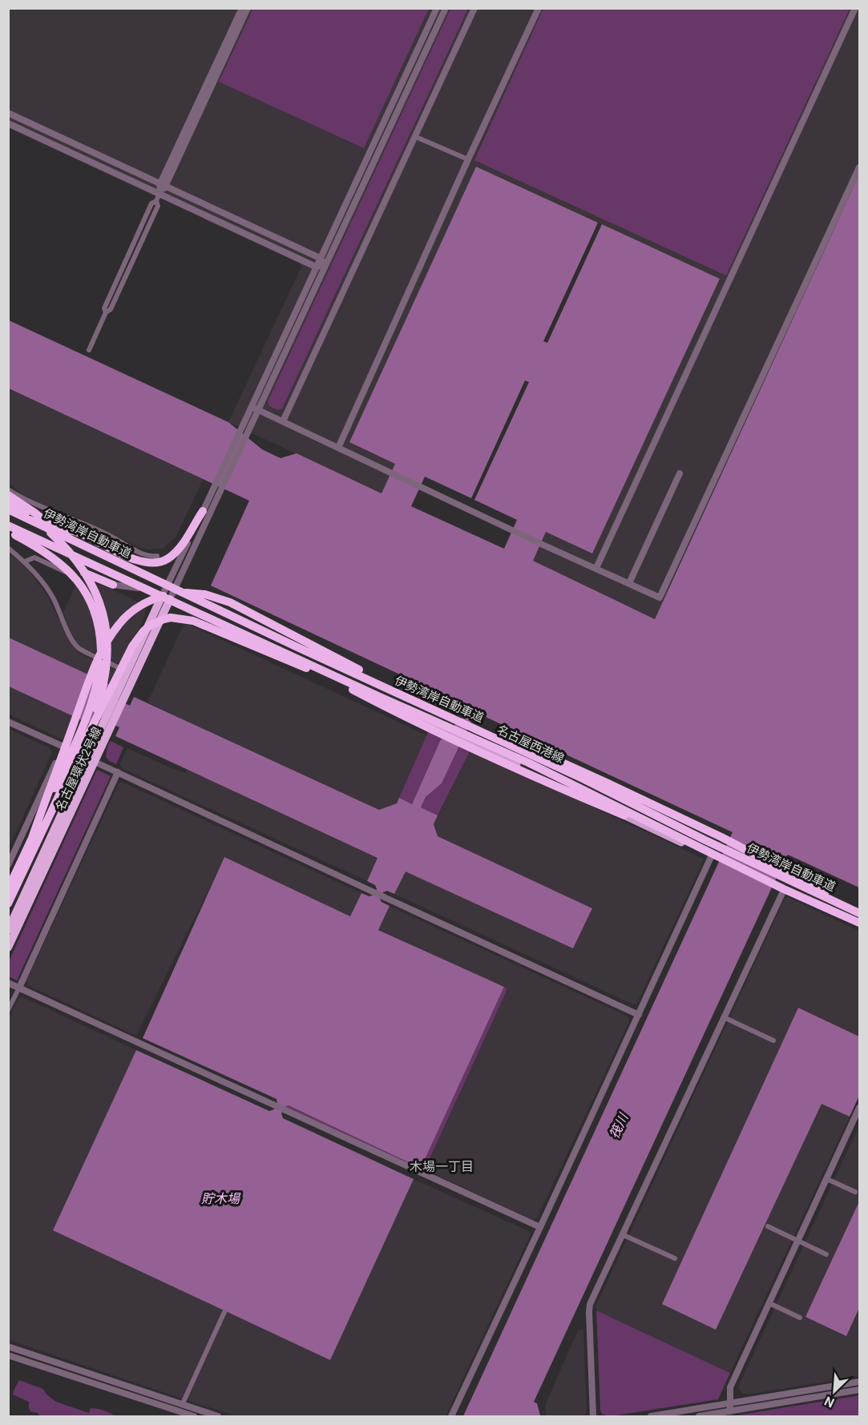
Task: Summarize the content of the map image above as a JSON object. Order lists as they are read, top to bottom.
{
  "streets": {
    "highway": ["伊勢湾岸自動車道", "名古屋環状2号線"],
    "main road": ["名古屋西港線"]
  },
  "crossings": [
    ["伊勢湾岸自動車道", "名古屋西港線"],
    ["名古屋西港線", "名古屋環状2号線"]
  ],
  "districts": ["木場一丁目"],
  "water": ["筏川", "貯木場"],
  "north": "bottom left"
}
